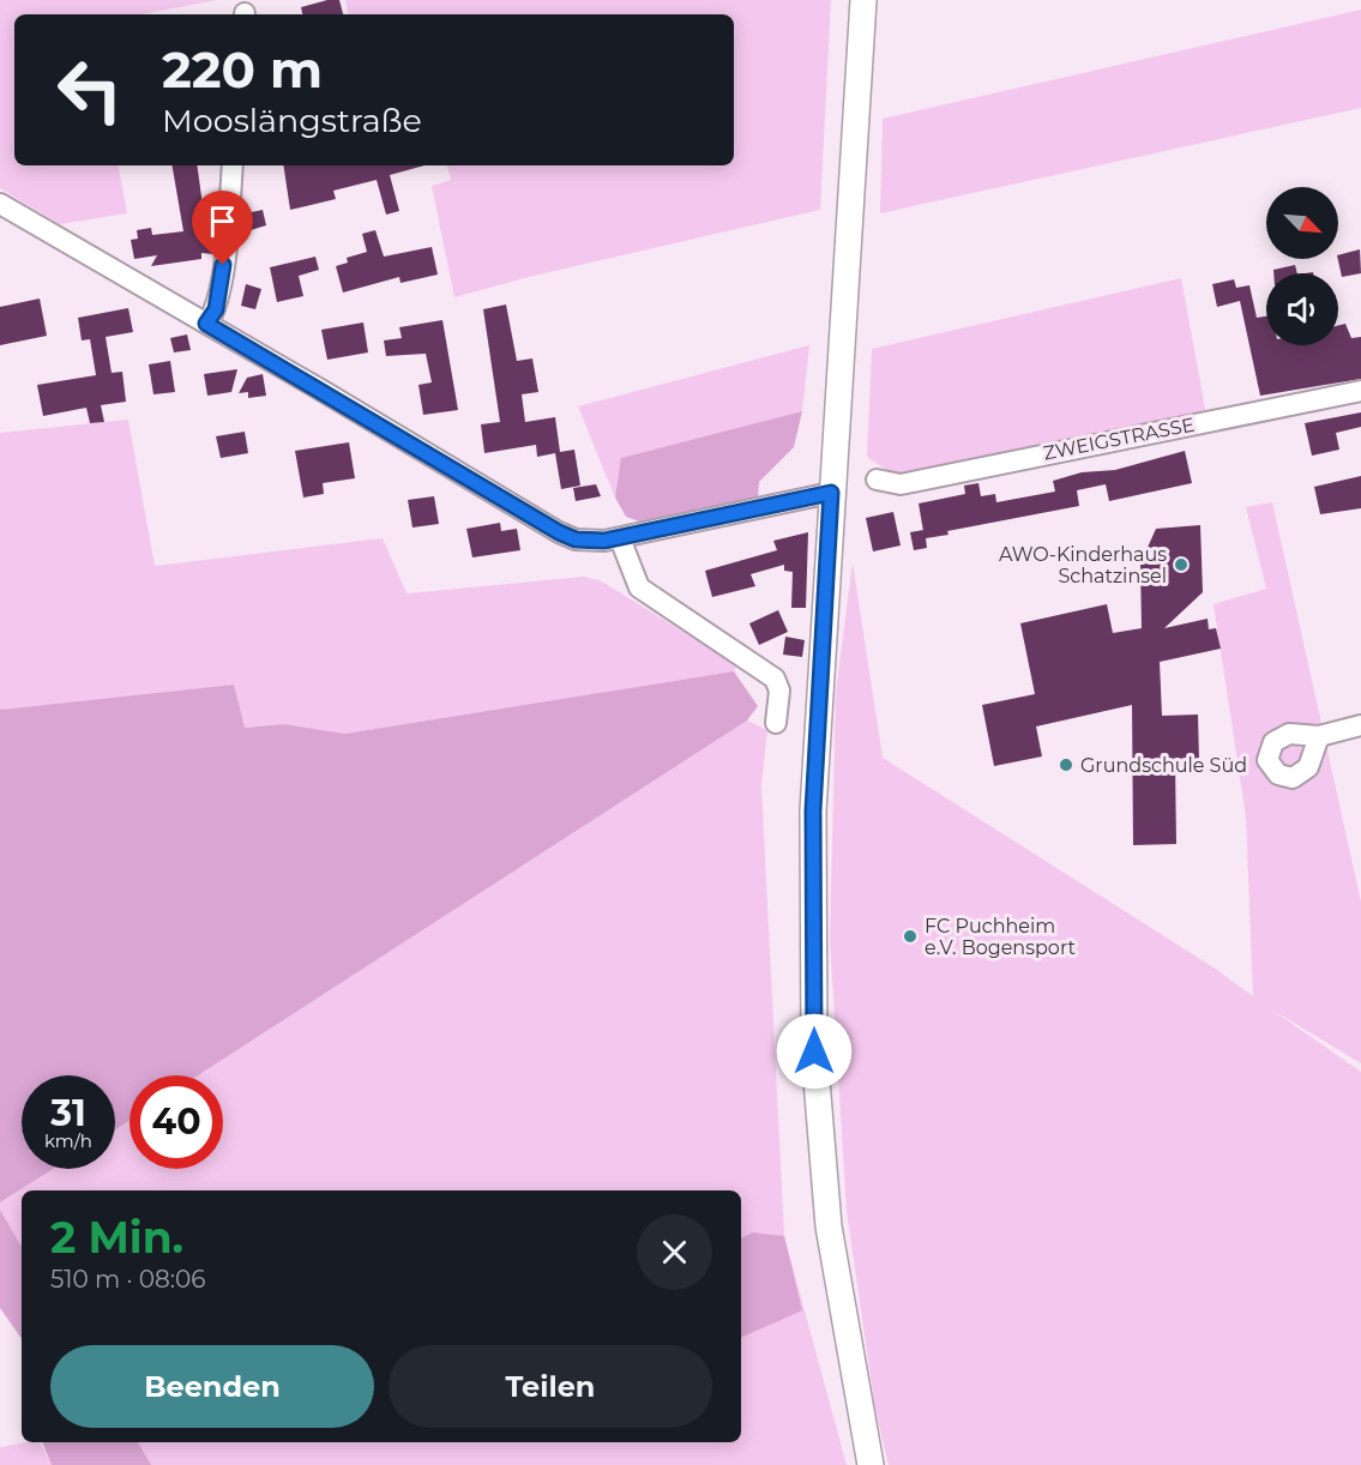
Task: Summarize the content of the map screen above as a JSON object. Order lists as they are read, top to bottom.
{
  "streets": {
    "street": ["ZWEIGSTRASSE"]
  },
  "places": ["AWO-Kinderhaus Schatzinsel", "Grundschule Süd", "FC Puchheim e.V. Bogensport"],
  "north": "bottom right",
  "page": {
    "turn": ["220 m", "Mooslängstraße"],
    "speed": "31 km/h",
    "limit": "40",
    "heading": ["2 Min.", "510 m · 08:06"],
    "buttons": ["Beenden", "Teilen"]
  }
}
